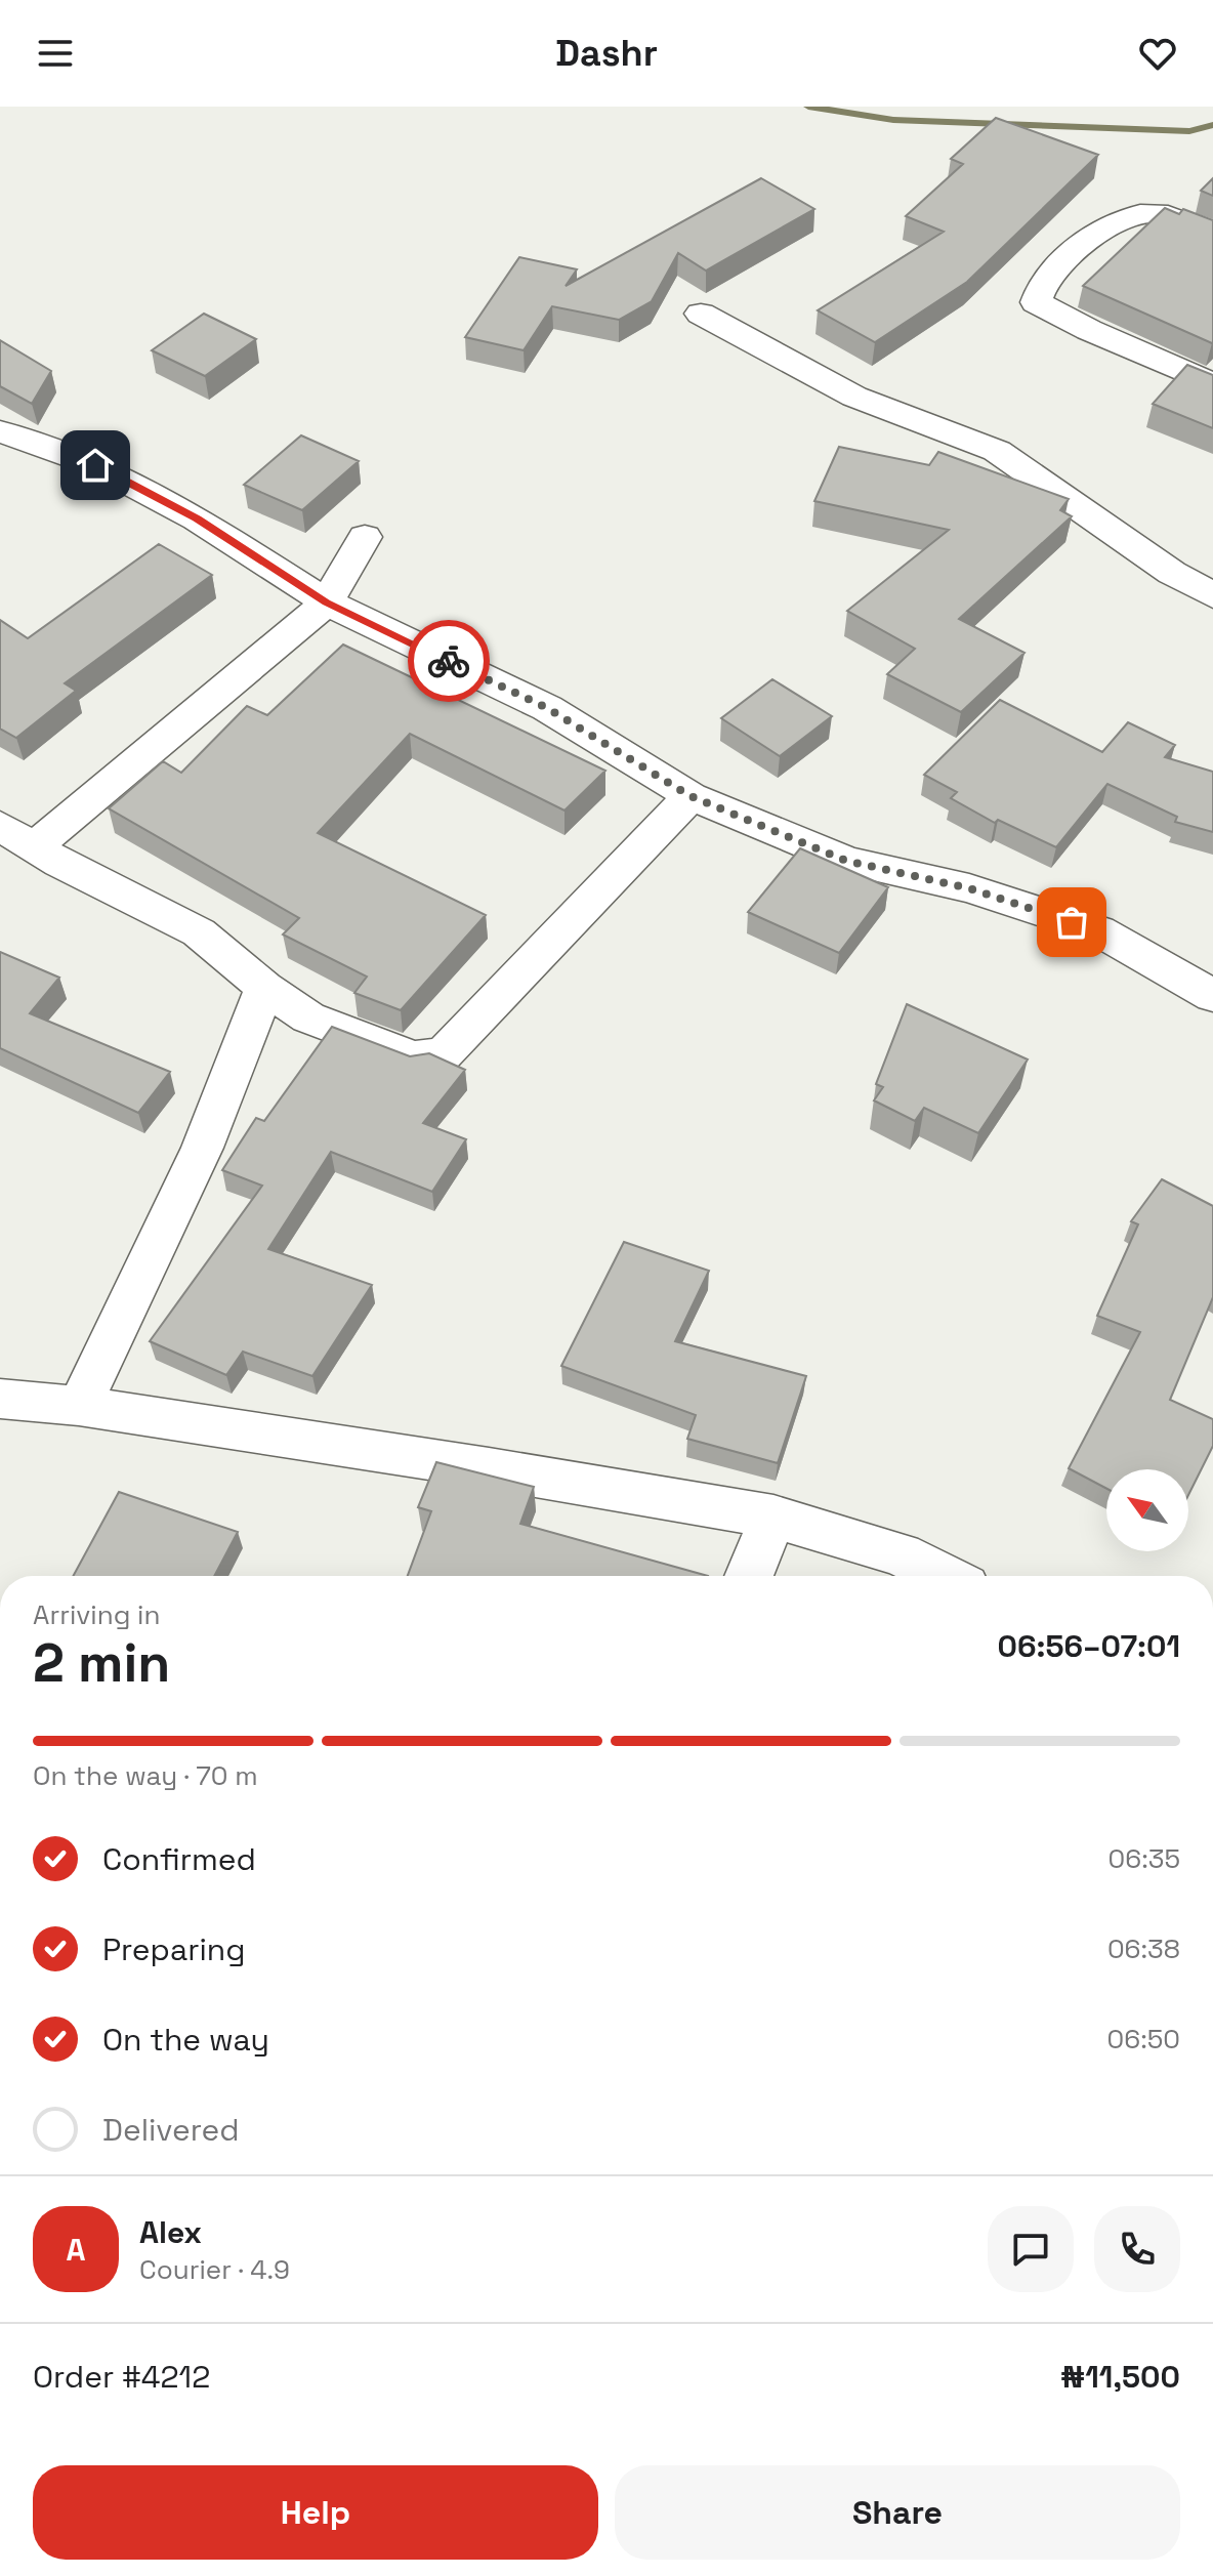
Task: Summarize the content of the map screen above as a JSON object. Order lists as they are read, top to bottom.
{
  "north": "top left",
  "page": {
    "header": "Dashr",
    "heading": ["2 min", "Arriving in", "06:56–07:01"],
    "panel": [
      "Alex",
      "Courier · 4.9",
      "Order #4212",
      "₦11,500"
    ],
    "bar": "On the way · 70 m",
    "list": [
      ["Confirmed", "06:35"],
      ["Preparing", "06:38"],
      ["On the way", "06:50"],
      "Delivered"
    ],
    "round": "A",
    "buttons": ["Help", "Share"]
  }
}
